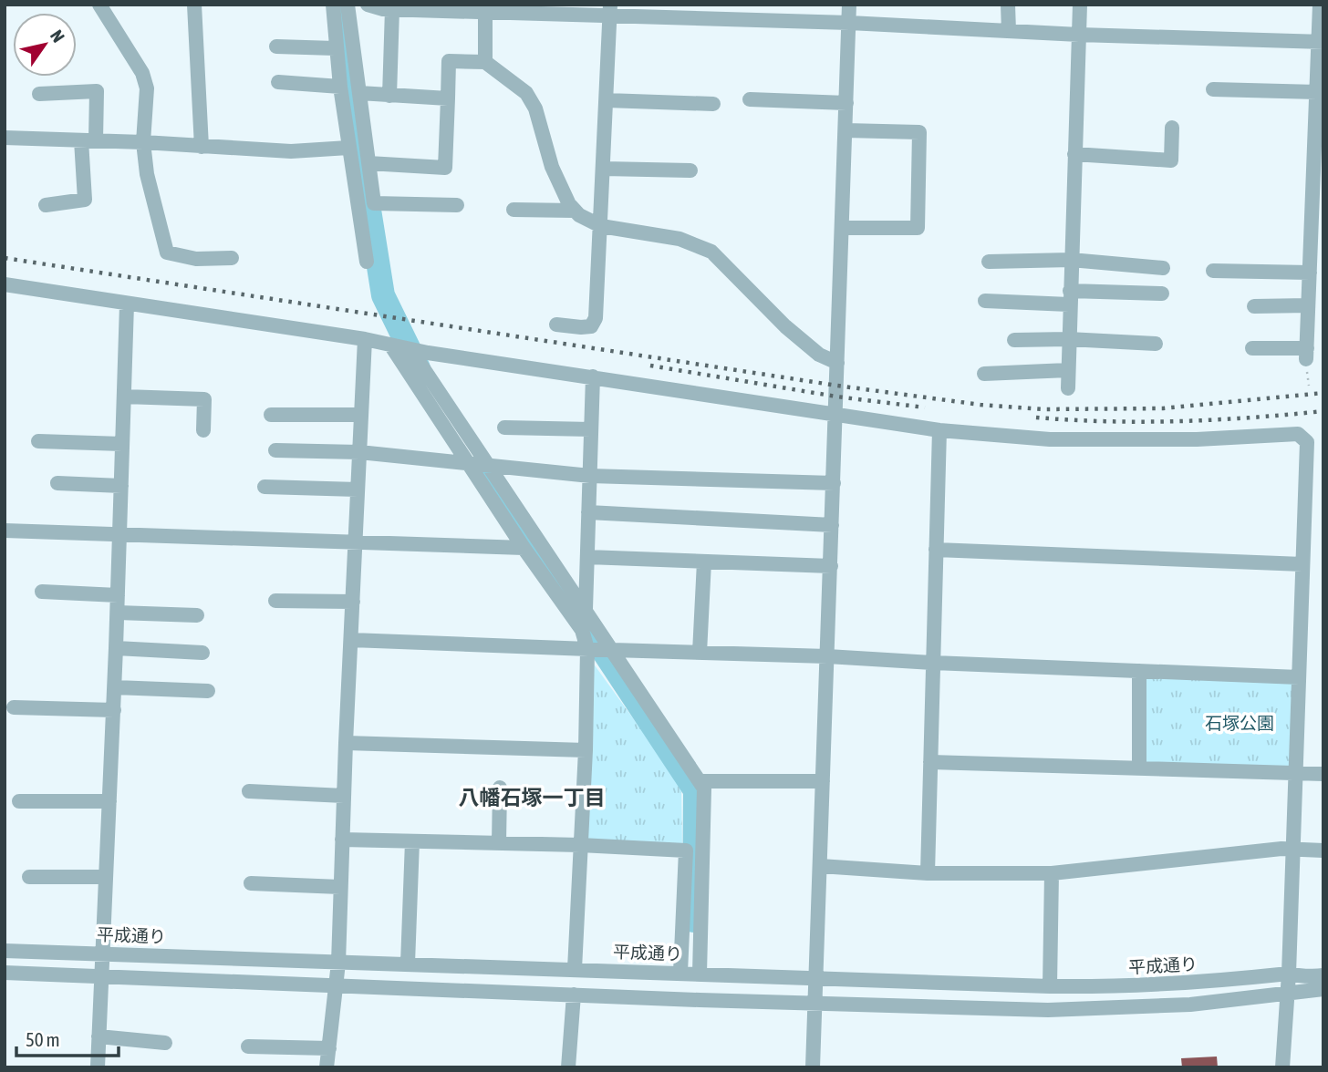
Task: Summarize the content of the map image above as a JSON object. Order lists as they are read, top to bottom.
{
  "streets": {
    "street": ["平成通り"]
  },
  "districts": ["八幡石塚一丁目"],
  "parks": ["石塚公園"],
  "scale_bar": "50 m",
  "north": "top right"
}
